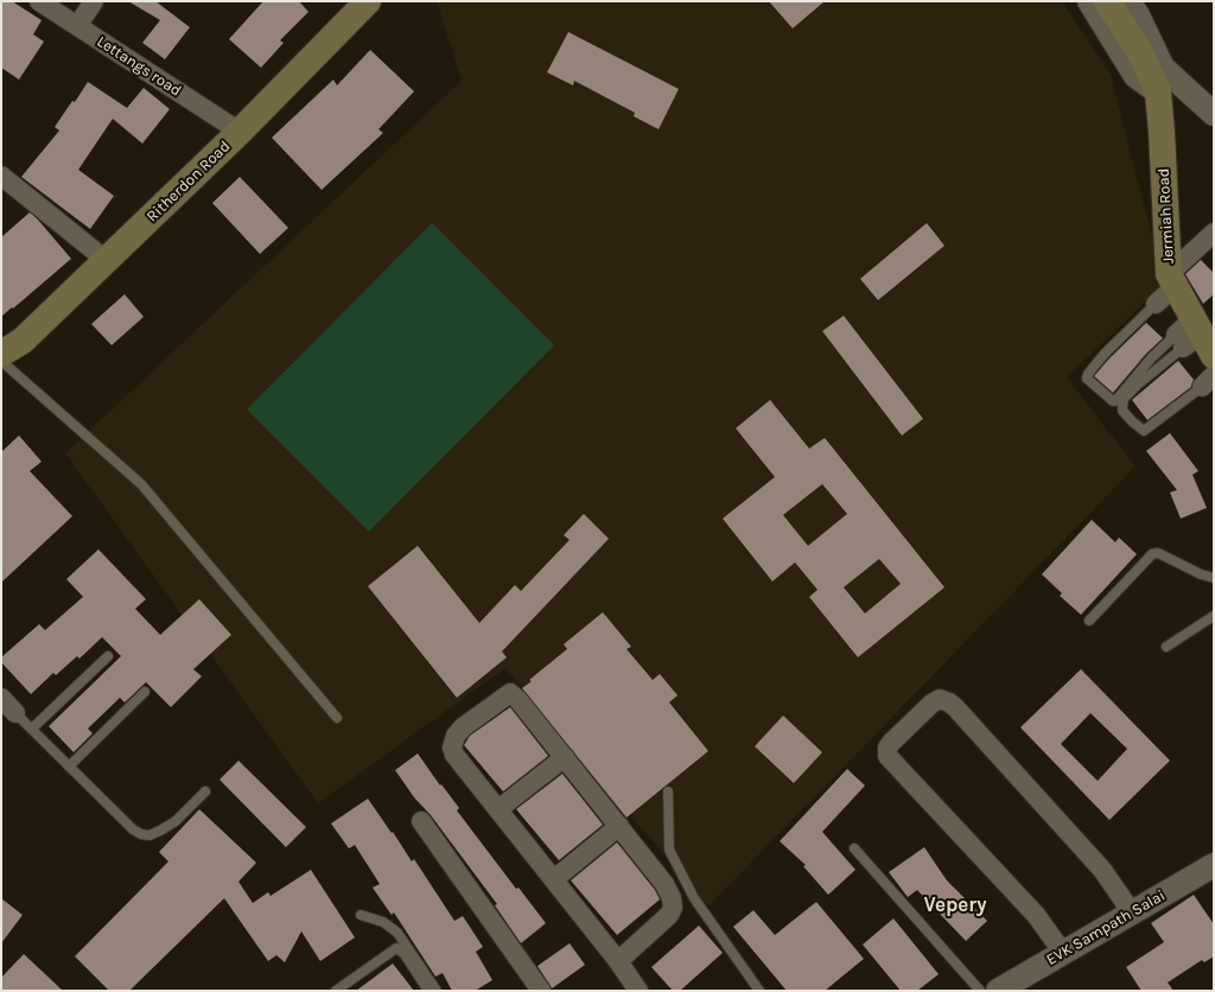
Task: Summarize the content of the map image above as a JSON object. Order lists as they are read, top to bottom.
{
  "streets": {
    "main road": ["Ritherdon Road", "Jermiah Road"],
    "street": ["Lettangs road", "EVK Sampath Salai"]
  },
  "crossings": [
    ["Lettangs road", "Ritherdon Road"]
  ],
  "districts": ["Vepery"]
}
